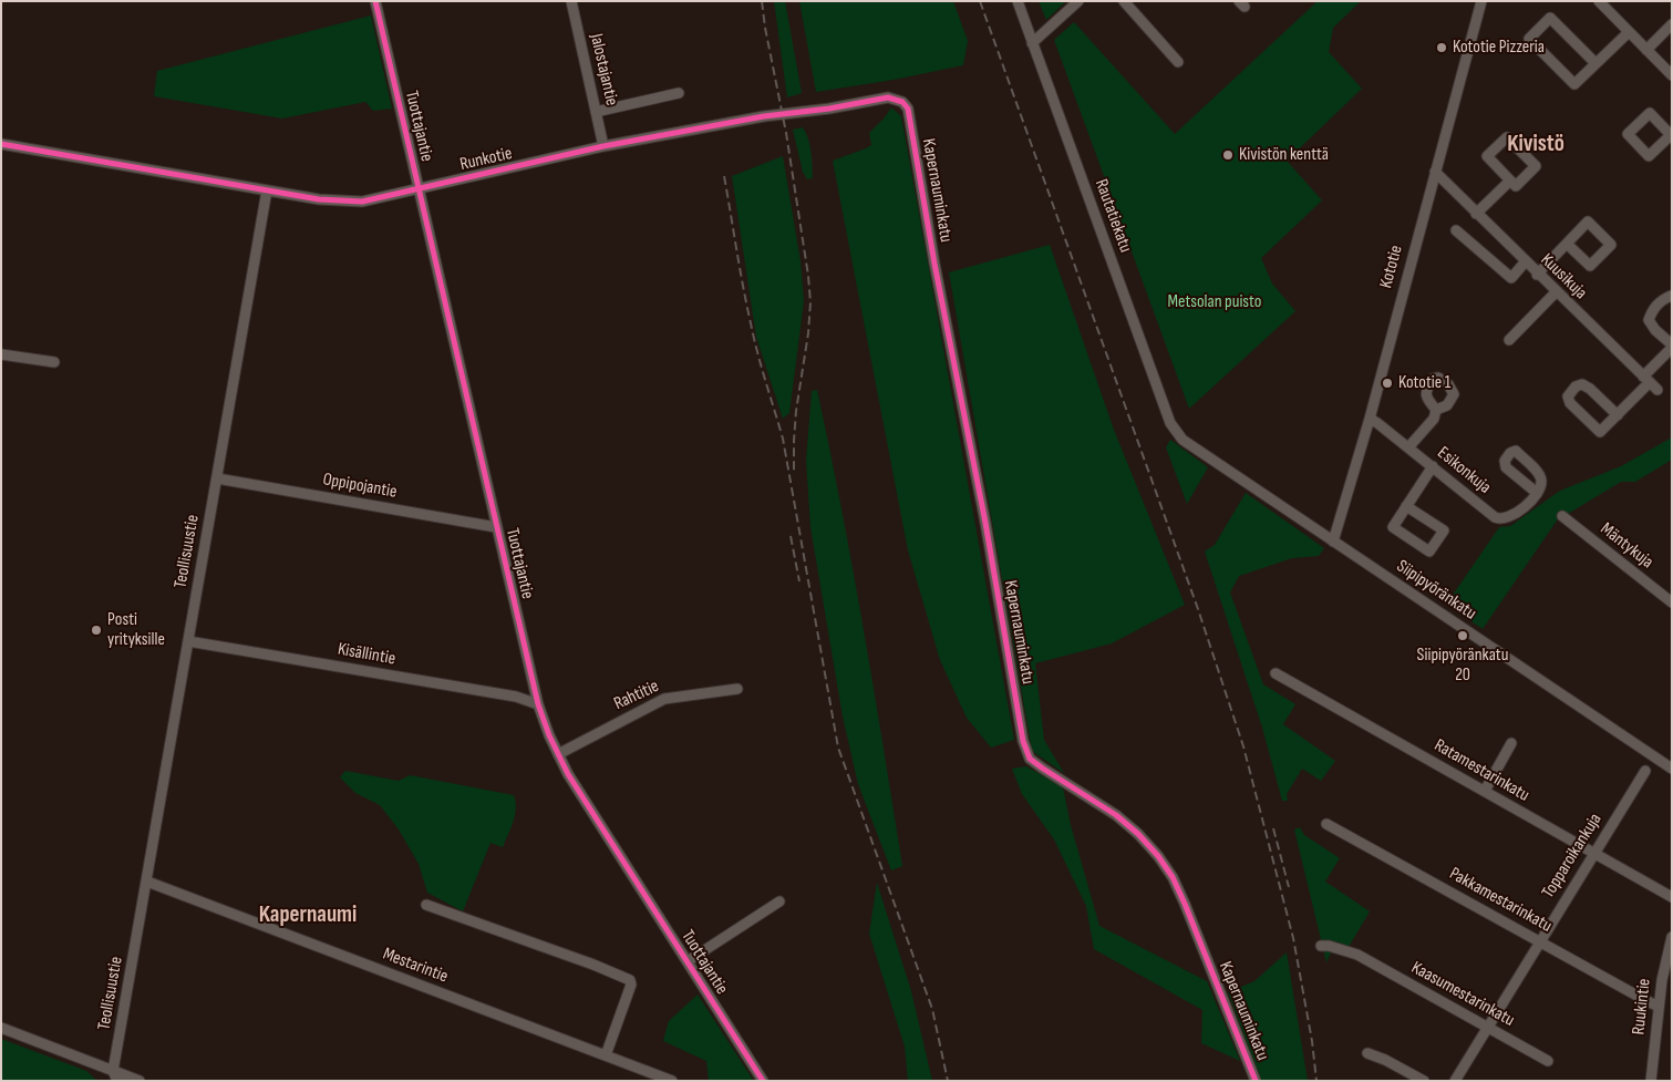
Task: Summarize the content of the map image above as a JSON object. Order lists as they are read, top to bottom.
{
  "streets": {
    "street": [
      "Jalostajantie",
      "Tuottajantie",
      "Runkotie",
      "Kapernauminkatu",
      "Rautatiekatu",
      "Kototie",
      "Kuusikuja",
      "Esikonkuja",
      "Oppipojantie",
      "Mäntykuja",
      "Teollisuustie",
      "Siipipyöränkatu",
      "Kisällintie",
      "Rahtitie",
      "Ratamestarinkatu",
      "Topparoikankuja",
      "Pakkamestarinkatu",
      "Mestarintie",
      "Kaasumestarinkatu",
      "Ruukintie"
    ]
  },
  "crossings": [
    ["Jalostajantie", "Runkotie"],
    ["Tuottajantie", "Runkotie"],
    ["Tuottajantie", "Oppipojantie"],
    ["Tuottajantie", "Kisällintie"],
    ["Tuottajantie", "Rahtitie"],
    ["Runkotie", "Kapernauminkatu"],
    ["Runkotie", "Teollisuustie"],
    ["Rautatiekatu", "Siipipyöränkatu"],
    ["Kototie", "Kuusikuja"],
    ["Kototie", "Esikonkuja"],
    ["Kototie", "Siipipyöränkatu"],
    ["Oppipojantie", "Teollisuustie"],
    ["Teollisuustie", "Kisällintie"],
    ["Teollisuustie", "Mestarintie"],
    ["Ratamestarinkatu", "Topparoikankuja"],
    ["Topparoikankuja", "Pakkamestarinkatu"],
    ["Topparoikankuja", "Kaasumestarinkatu"],
    ["Pakkamestarinkatu", "Ruukintie"]
  ],
  "districts": ["Kivistö", "Kapernaumi"],
  "parks": ["Metsolan puisto"],
  "places": [
    "Kototie Pizzeria",
    "Kivistön kenttä",
    "Kototie 1",
    "Posti yrityksille",
    "Siipipyöränkatu 20"
  ]
}
